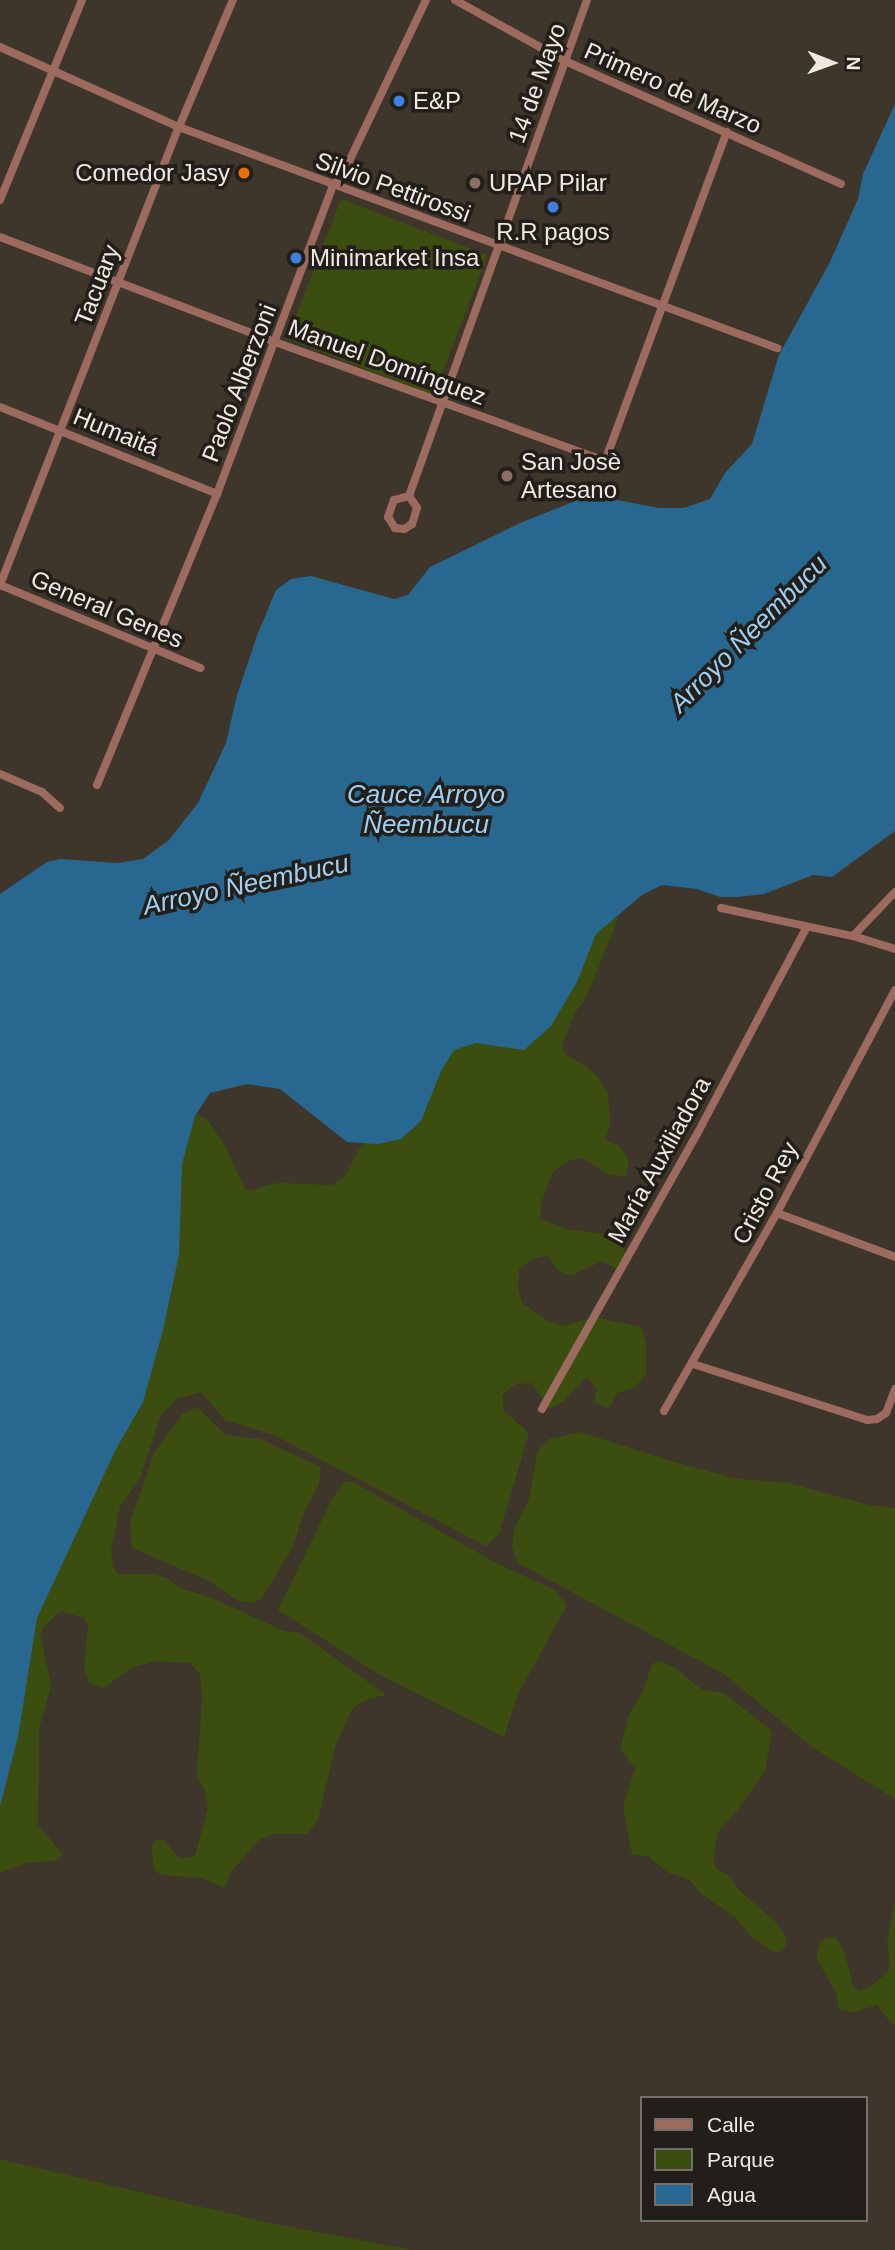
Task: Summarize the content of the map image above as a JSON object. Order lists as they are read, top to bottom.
{
  "streets": {
    "street": [
      "14 de Mayo",
      "Primero de Marzo",
      "Silvio Pettirossi",
      "Tacuary",
      "Manuel Domínguez",
      "Paolo Alberzoni",
      "Humaitá",
      "General Genes",
      "María Auxiliadora",
      "Cristo Rey"
    ]
  },
  "crossings": [
    ["14 de Mayo", "Primero de Marzo"],
    ["14 de Mayo", "Silvio Pettirossi"],
    ["14 de Mayo", "Manuel Domínguez"],
    ["Silvio Pettirossi", "Tacuary"],
    ["Silvio Pettirossi", "Manuel Domínguez"],
    ["Silvio Pettirossi", "Paolo Alberzoni"],
    ["Tacuary", "Manuel Domínguez"],
    ["Tacuary", "Humaitá"],
    ["Tacuary", "General Genes"],
    ["Manuel Domínguez", "Paolo Alberzoni"],
    ["Paolo Alberzoni", "Humaitá"],
    ["Paolo Alberzoni", "General Genes"]
  ],
  "water": ["Arroyo Ñeembucu", "Cauce Arroyo Ñeembucu"],
  "places": [
    "E&P",
    "Comedor Jasy",
    "UPAP Pilar",
    "R.R pagos",
    "Minimarket Insa",
    "San Josè Artesano"
  ],
  "legend": ["Calle", "Parque", "Agua"],
  "north": "right"
}
